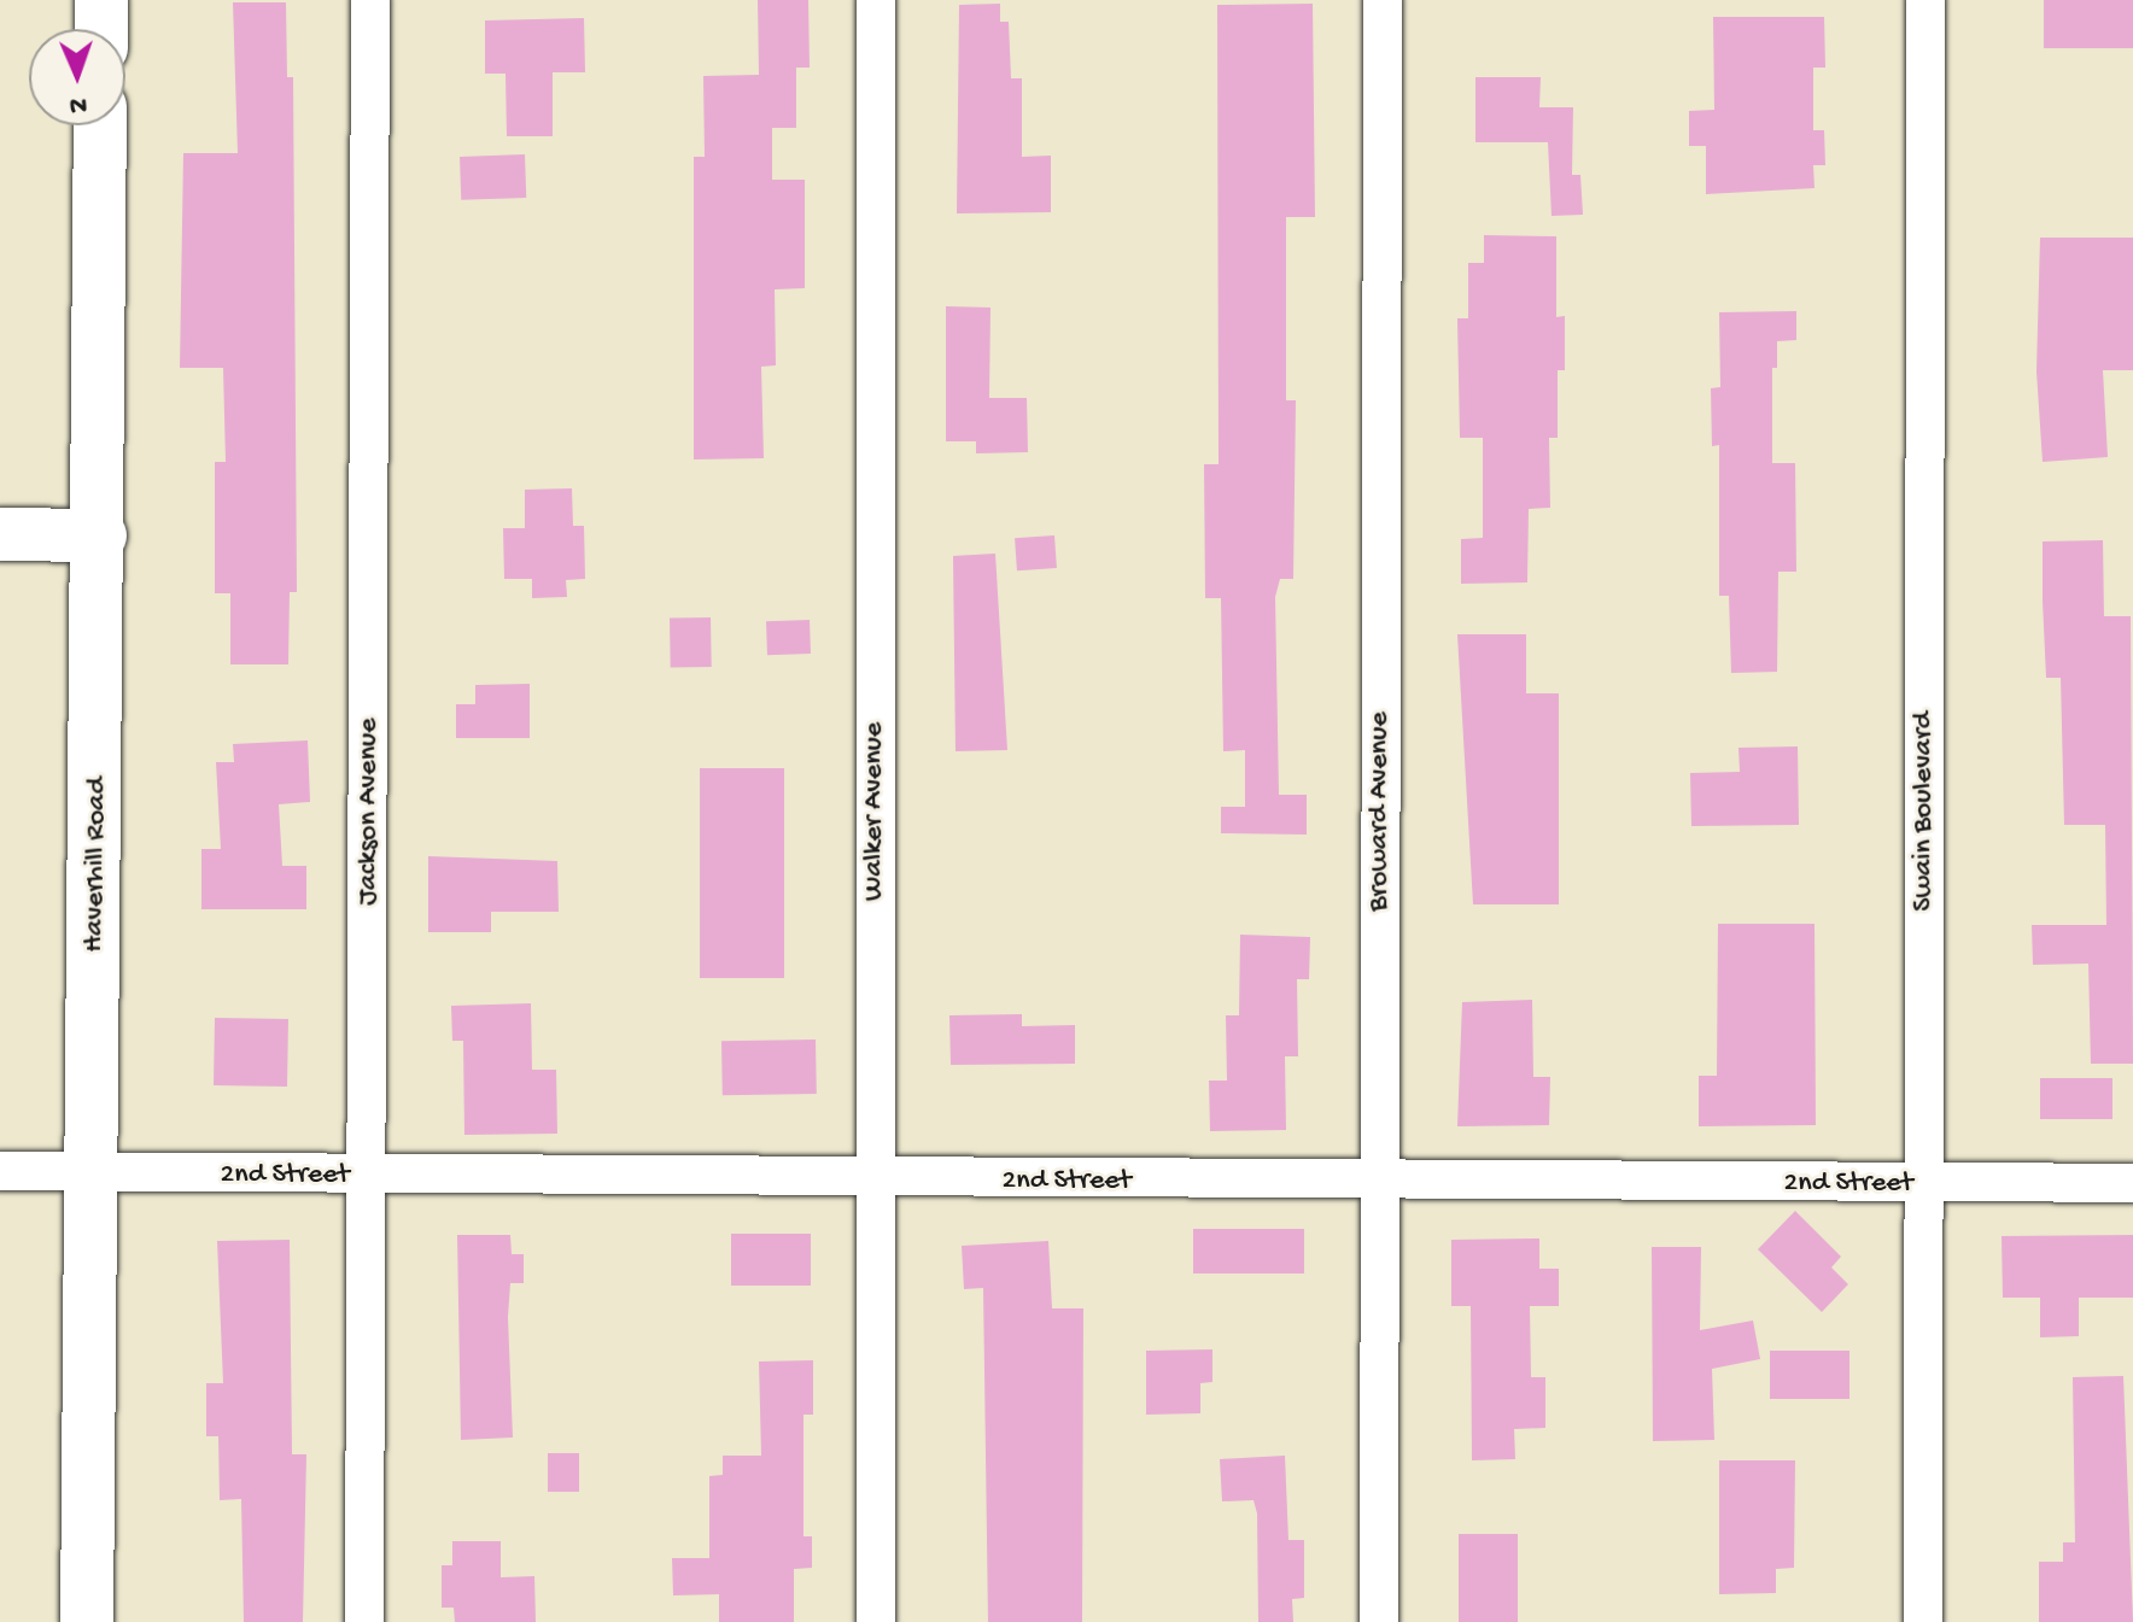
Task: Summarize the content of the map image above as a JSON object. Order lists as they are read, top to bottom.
{
  "streets": {
    "street": [
      "Jackson Avenue",
      "Walker Avenue",
      "Broward Avenue",
      "Swain Boulevard",
      "Haverhill Road",
      "2nd Street"
    ]
  },
  "crossings": [
    ["Jackson Avenue", "2nd Street"],
    ["Walker Avenue", "2nd Street"],
    ["Broward Avenue", "2nd Street"],
    ["Swain Boulevard", "2nd Street"],
    ["Haverhill Road", "2nd Street"]
  ],
  "north": "bottom"
}
